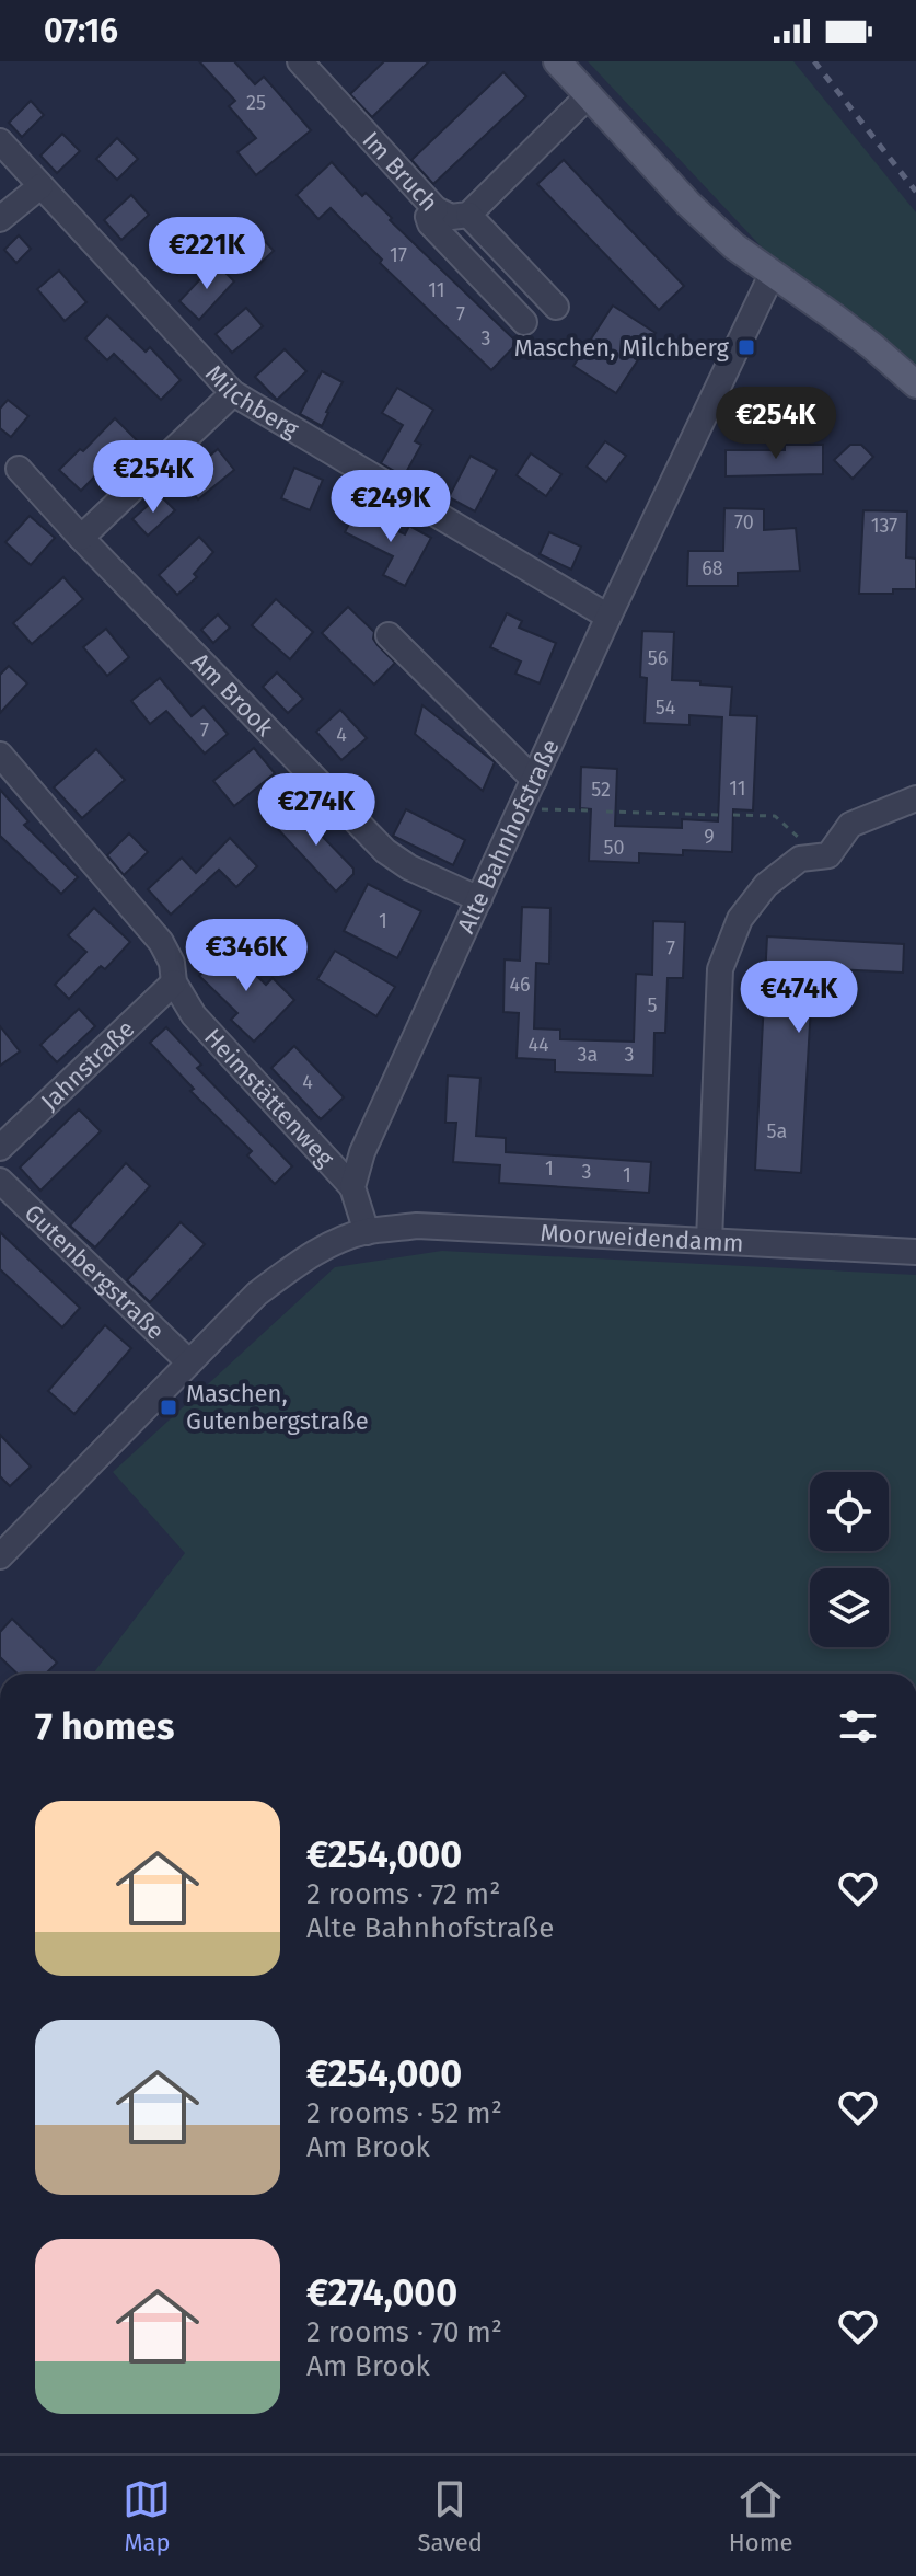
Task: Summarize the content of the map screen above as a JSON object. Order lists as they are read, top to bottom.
{
  "streets": {
    "street": [
      "Im Bruch",
      "Milchberg",
      "Am Brook",
      "Alte Bahnhofstraße",
      "Jahnstraße",
      "Heimstättenweg",
      "Moorweidendamm",
      "Gutenbergstraße"
    ]
  },
  "crossings": [
    ["Milchberg", "Alte Bahnhofstraße"],
    ["Am Brook", "Alte Bahnhofstraße"],
    ["Alte Bahnhofstraße", "Heimstättenweg"],
    ["Jahnstraße", "Heimstättenweg"]
  ],
  "places": {
    "transit": ["Maschen, Milchberg", "Maschen, Gutenbergstraße"]
  },
  "house_numbers": [
    "25",
    "17",
    "11",
    "7",
    "3",
    "70",
    "137",
    "68",
    "56",
    "54",
    "7",
    "4",
    "11",
    "52",
    "9",
    "50",
    "1",
    "7",
    "46",
    "5",
    "44",
    "3a",
    "3",
    "4",
    "5a",
    "1",
    "3",
    "1"
  ],
  "page": {
    "status": "07:16",
    "price": [
      "€221K",
      "€254K",
      "€254K",
      "€249K",
      "€274K",
      "€346K",
      "€474K"
    ],
    "heading": "7 homes",
    "list": [
      {
        "name": "€254,000",
        "note": "2 rooms · 72 m² · Alte Bahnhofstraße"
      },
      {
        "name": "€254,000",
        "note": "2 rooms · 52 m² · Am Brook"
      },
      {
        "name": "€274,000",
        "note": "2 rooms · 70 m² · Am Brook"
      }
    ],
    "tabs": ["Map", "Saved", "Home"]
  }
}
